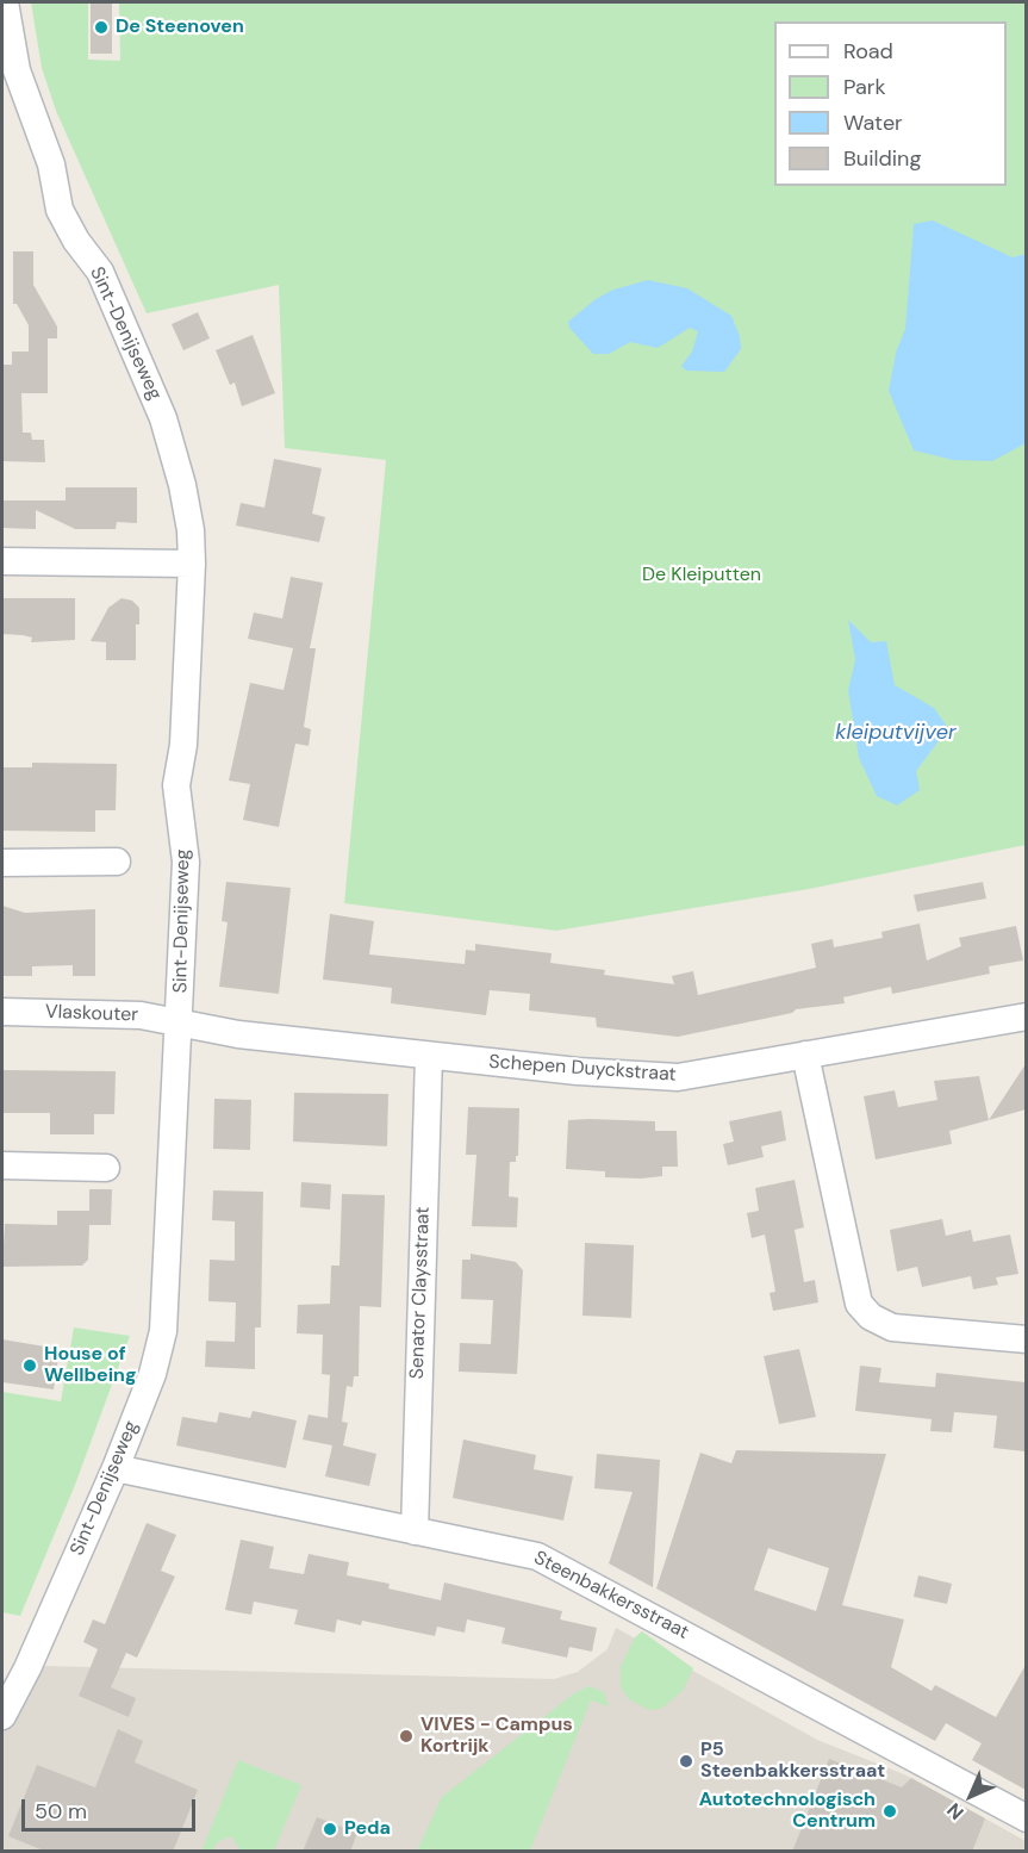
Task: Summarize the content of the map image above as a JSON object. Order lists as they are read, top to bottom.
{
  "streets": {
    "street": [
      "Sint-Denijseweg",
      "Vlaskouter",
      "Schepen Duyckstraat",
      "Senator Claysstraat",
      "Steenbakkersstraat"
    ]
  },
  "crossings": [
    ["Sint-Denijseweg", "Vlaskouter"],
    ["Sint-Denijseweg", "Schepen Duyckstraat"],
    ["Sint-Denijseweg", "Steenbakkersstraat"],
    ["Vlaskouter", "Schepen Duyckstraat"],
    ["Schepen Duyckstraat", "Senator Claysstraat"],
    ["Senator Claysstraat", "Steenbakkersstraat"]
  ],
  "water": ["kleiputvijver"],
  "parks": ["De Kleiputten"],
  "places": [
    "De Steenoven",
    "House of Wellbeing",
    "VIVES - Campus Kortrijk",
    "P5 Steenbakkersstraat",
    "Autotechnologisch Centrum",
    "Peda"
  ],
  "legend": [
    "Road",
    "Park",
    "Water",
    "Building"
  ],
  "scale_bar": "50 m",
  "north": "bottom left"
}
